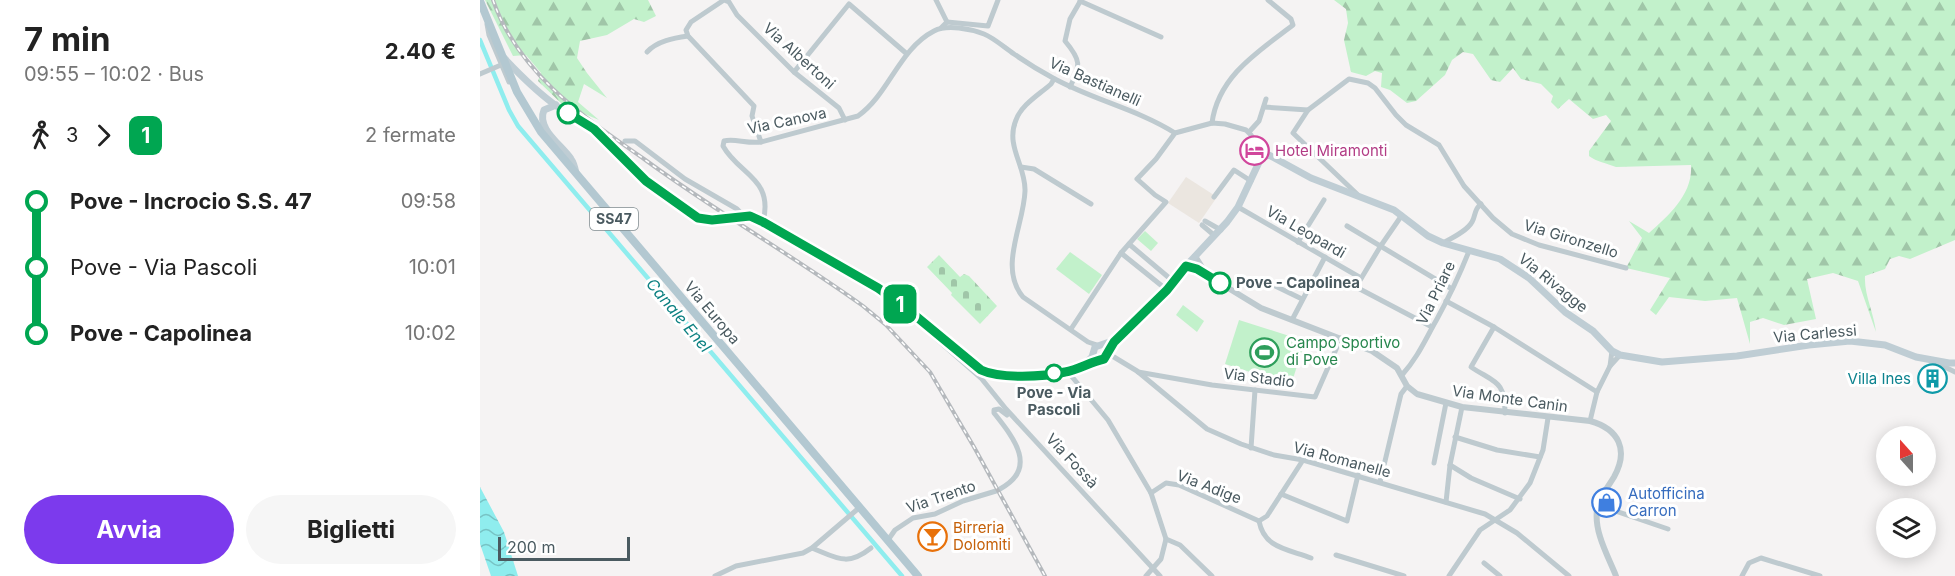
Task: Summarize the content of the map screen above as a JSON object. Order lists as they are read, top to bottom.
{
  "streets": {
    "main road": [
      "SS47",
      "Via Rivagge",
      "Via Europa",
      "Via Carlessi",
      "Via Fossà"
    ],
    "street": [
      "Via Albertoni",
      "Via Bastianelli",
      "Via Canova",
      "Via Leopardi",
      "Via Gironzello",
      "Via Priare",
      "Via Stadio",
      "Via Monte Canin",
      "Via Romanelle",
      "Via Adige",
      "Via Trento"
    ]
  },
  "crossings": [
    ["Via Albertoni", "Via Canova"],
    ["Via Bastianelli", "Via Canova"],
    ["Via Canova", "Via Fossà"],
    ["SS47", "Via Europa"],
    ["Via Gironzello", "Via Rivagge"],
    ["Via Rivagge", "Via Priare"],
    ["Via Rivagge", "Via Carlessi"],
    ["Via Stadio", "Via Romanelle"],
    ["Via Fossà", "Via Trento"]
  ],
  "water": ["Canale Enel"],
  "places": {
    "hotel": ["Hotel Miramonti"],
    "other": ["Pove - Capolinea", "Pove - Via Pascoli"],
    "sports": ["Campo Sportivo di Pove"],
    "building": ["Villa Ines"],
    "shop": ["Autofficina Carron"],
    "bar": ["Birreria Dolomiti"]
  },
  "lines": ["bus line 1"],
  "scale_bar": "200 m",
  "north": "top",
  "page": {
    "heading": ["7 min", "09:55 – 10:02 · Bus", "2.40 €"],
    "on_map": "1",
    "legs": ["3", "1", "2 fermate"],
    "list": [
      {
        "name": "Pove - Incrocio S.S. 47",
        "value": "09:58"
      },
      {
        "name": "Pove - Via Pascoli",
        "value": "10:01"
      },
      {
        "name": "Pove - Capolinea",
        "value": "10:02"
      }
    ],
    "buttons": ["Avvia", "Biglietti"],
    "scale": "200 m"
  }
}
